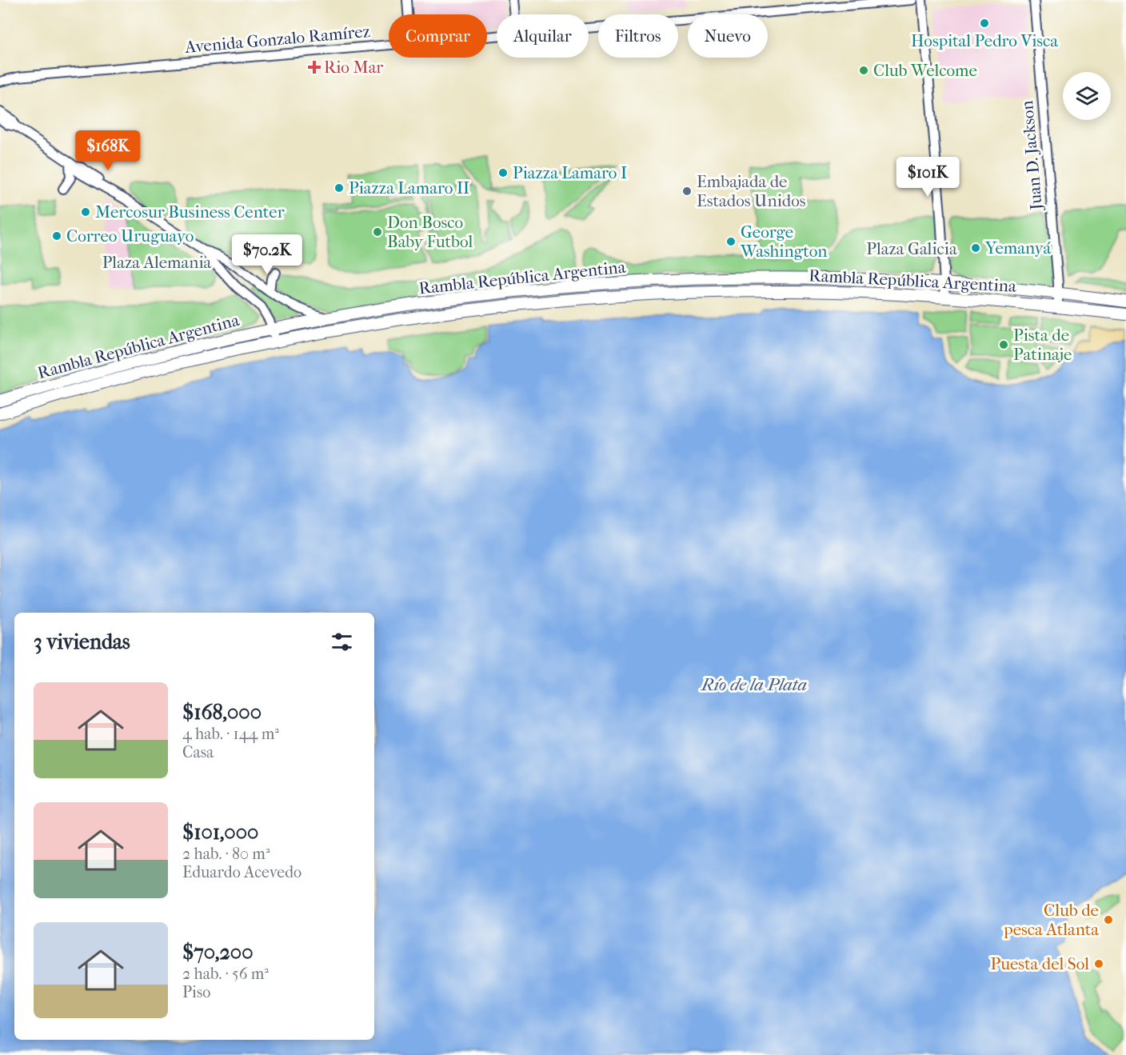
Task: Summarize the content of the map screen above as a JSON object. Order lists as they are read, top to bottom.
{
  "streets": {
    "main road": ["Rambla República Argentina"],
    "street": ["Avenida Gonzalo Ramírez", "Juan D. Jackson"]
  },
  "crossings": [
    ["Juan D. Jackson", "Rambla República Argentina"]
  ],
  "water": ["Río de la Plata"],
  "parks": ["Plaza Galicia", "Plaza Alemania"],
  "places": {
    "other": [
      "Hospital Pedro Visca",
      "Club Welcome",
      "Piazza Lamaro I",
      "Piazza Lamaro II",
      "Embajada de Estados Unidos",
      "Mercosur Business Center",
      "Don Bosco Baby Futbol",
      "Correo Uruguayo",
      "George Washington",
      "Yemanyá",
      "Pista de Patinaje",
      "Club de pesca Atlanta",
      "Puesta del Sol"
    ],
    "health": ["Rio Mar"]
  },
  "page": {
    "chip": [
      "Comprar",
      "Alquilar",
      "Filtros",
      "Nuevo"
    ],
    "price": ["$168K", "$101K", "$70.2K"],
    "heading": "3 viviendas",
    "list": [
      {
        "name": "$168,000",
        "note": "4 hab. · 144 m² · Casa"
      },
      {
        "name": "$101,000",
        "note": "2 hab. · 80 m² · Eduardo Acevedo"
      },
      {
        "name": "$70,200",
        "note": "2 hab. · 56 m² · Piso"
      }
    ]
  }
}
